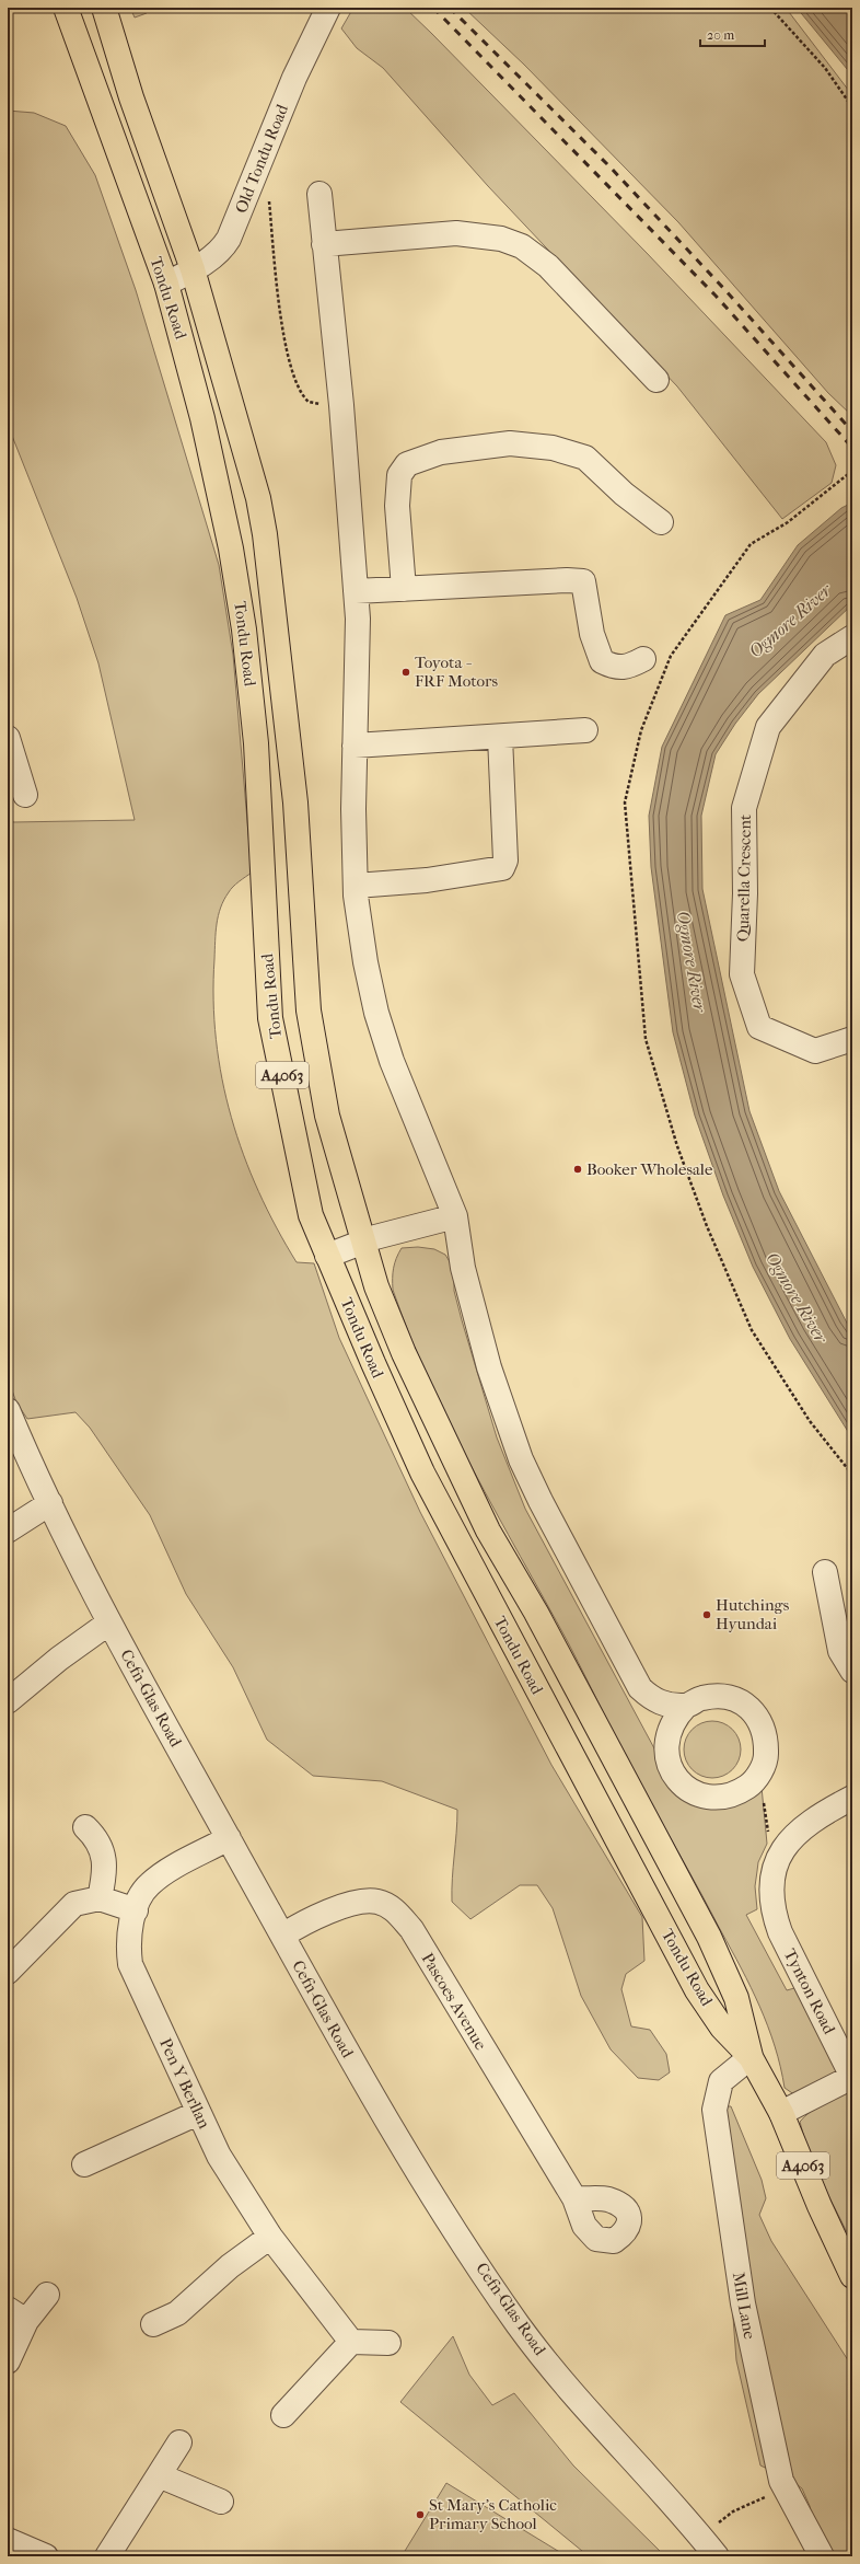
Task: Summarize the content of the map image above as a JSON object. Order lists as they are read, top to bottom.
{
  "streets": {
    "main road": ["Tondu Road", "A4063"],
    "street": [
      "Old Tondu Road",
      "Quarella Crescent",
      "Cefn-Glas Road",
      "Tynton Road",
      "Pascoes Avenue",
      "Pen Y Berllan",
      "Mill Lane"
    ]
  },
  "crossings": [
    ["Old Tondu Road", "Tondu Road"],
    ["Tondu Road", "Mill Lane"],
    ["Cefn-Glas Road", "Pascoes Avenue"],
    ["Cefn-Glas Road", "Pen Y Berllan"]
  ],
  "water": ["Ogmore River"],
  "places": [
    "Toyota - FRF Motors",
    "Booker Wholesale",
    "Hutchings Hyundai",
    "St Mary's Catholic Primary School"
  ],
  "scale_bar": "20 m"
}
